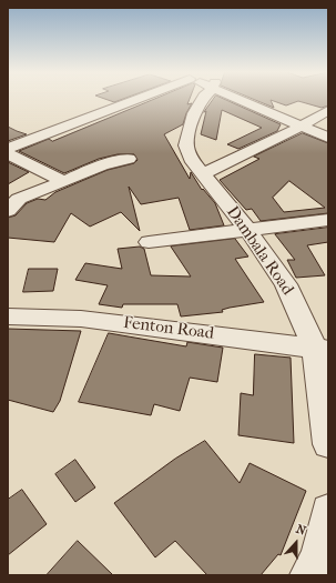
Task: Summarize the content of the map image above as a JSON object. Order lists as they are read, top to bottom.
{
  "streets": {
    "street": ["Dambala Road", "Fenton Road"]
  },
  "crossings": [
    ["Dambala Road", "Fenton Road"]
  ],
  "north": "top"
}
